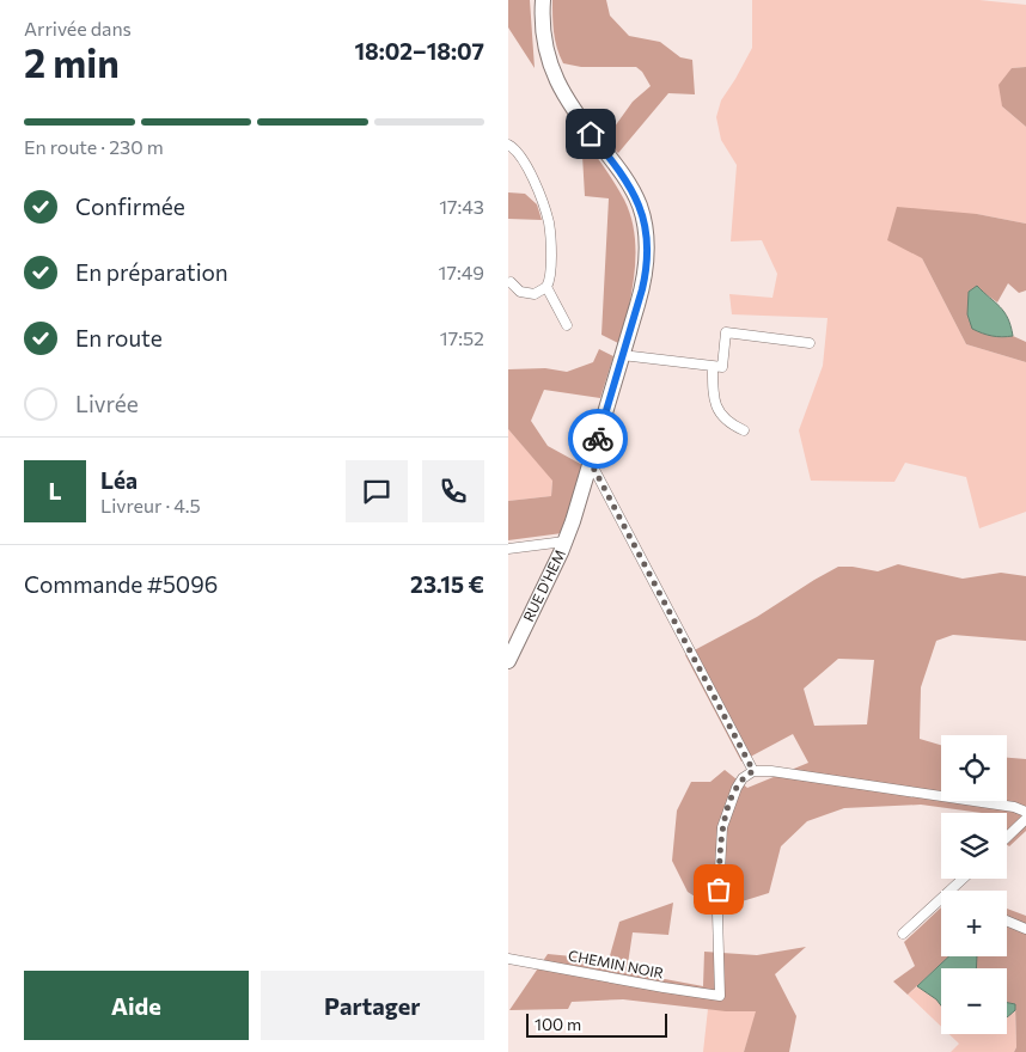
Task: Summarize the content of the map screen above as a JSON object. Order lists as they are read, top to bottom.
{
  "streets": {
    "main road": ["RUE D'HEM"],
    "street": ["CHEMIN NOIR"]
  },
  "scale_bar": "100 m",
  "page": {
    "heading": ["2 min", "Arrivée dans", "18:02–18:07"],
    "panel": [
      "Léa",
      "Livreur · 4.5",
      "Commande #5096",
      "23.15 €"
    ],
    "bar": "En route · 230 m",
    "list": [
      ["Confirmée", "17:43"],
      ["En préparation", "17:49"],
      ["En route", "17:52"],
      "Livrée"
    ],
    "round": "L",
    "map_buttons": ["+", "−"],
    "buttons": ["Aide", "Partager"],
    "scale": "100 m"
  }
}
